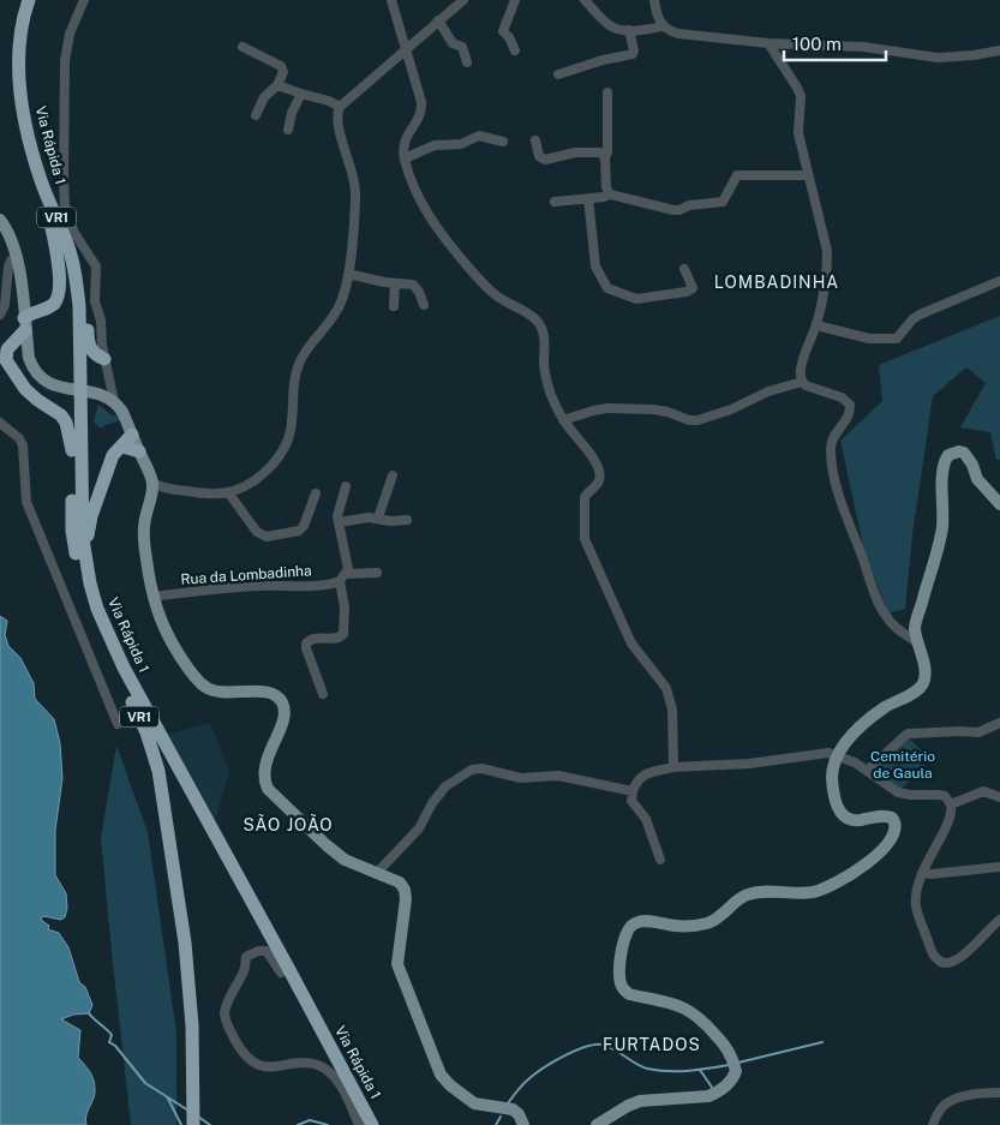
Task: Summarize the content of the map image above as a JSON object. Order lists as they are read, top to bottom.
{
  "streets": {
    "highway": ["Via Rápida 1", "VR1"],
    "street": ["Rua da Lombadinha"]
  },
  "districts": ["LOMBADINHA", "SÃO JOÃO", "FURTADOS"],
  "parks": ["Cemitério de Gaula"],
  "scale_bar": "100 m"
}
